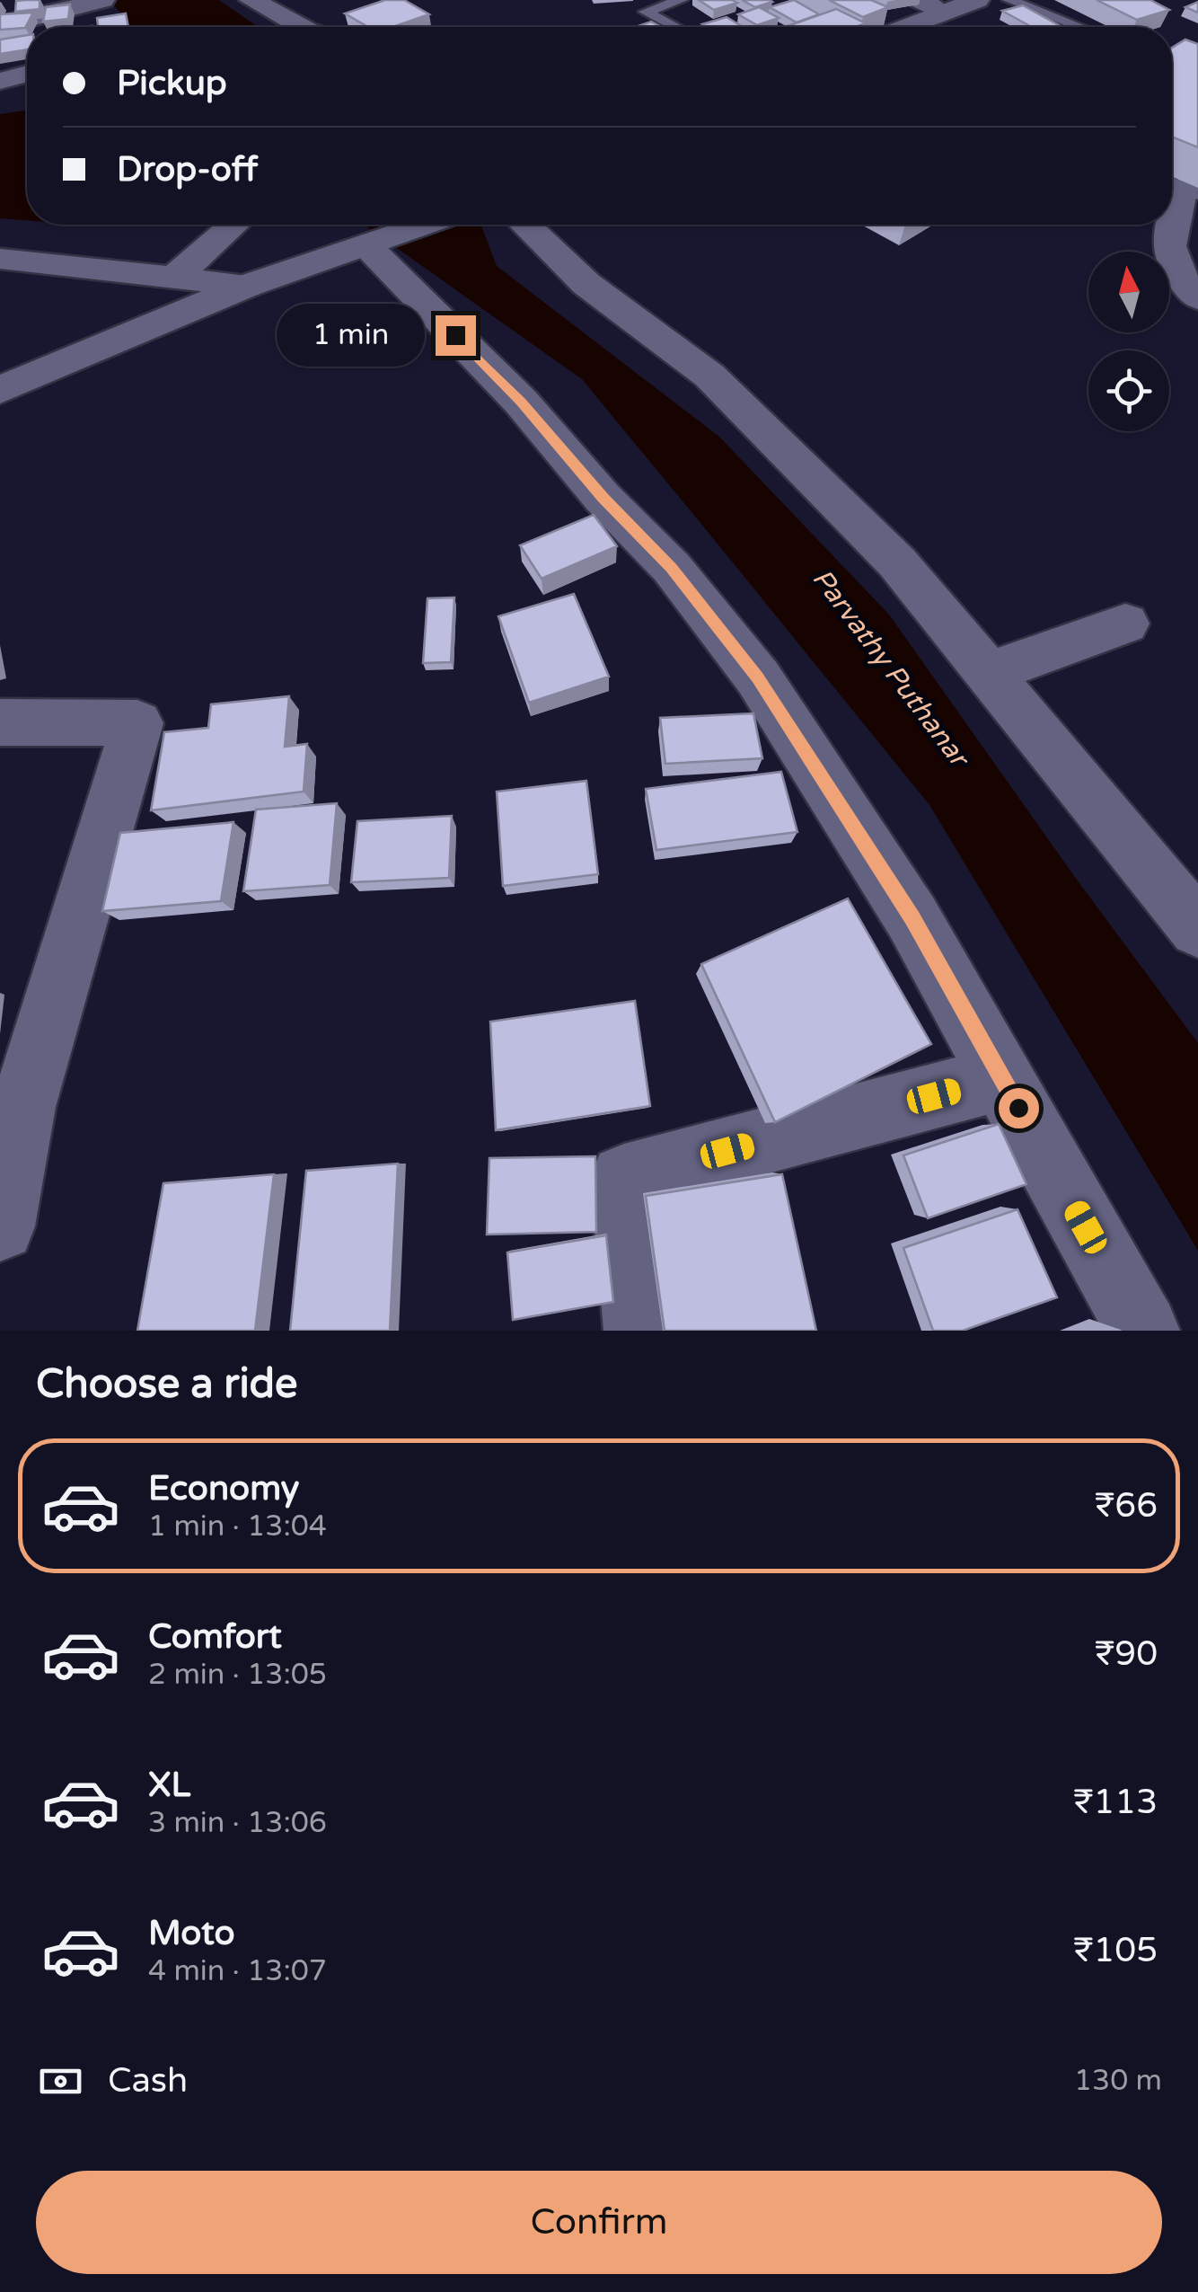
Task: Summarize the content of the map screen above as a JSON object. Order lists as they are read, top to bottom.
{
  "water": ["Parvathy Puthanar"],
  "north": "top",
  "page": {
    "banner": ["Pickup", "Drop-off"],
    "bubble": "1 min",
    "heading": "Choose a ride",
    "list": [
      {
        "name": "Economy",
        "note": "1 min · 13:04",
        "value": "₹66"
      },
      {
        "name": "Comfort",
        "note": "2 min · 13:05",
        "value": "₹90"
      },
      {
        "name": "XL",
        "note": "3 min · 13:06",
        "value": "₹113"
      },
      {
        "name": "Moto",
        "note": "4 min · 13:07",
        "value": "₹105"
      }
    ],
    "pay": ["Cash", "130 m"],
    "buttons": "Confirm"
  }
}
